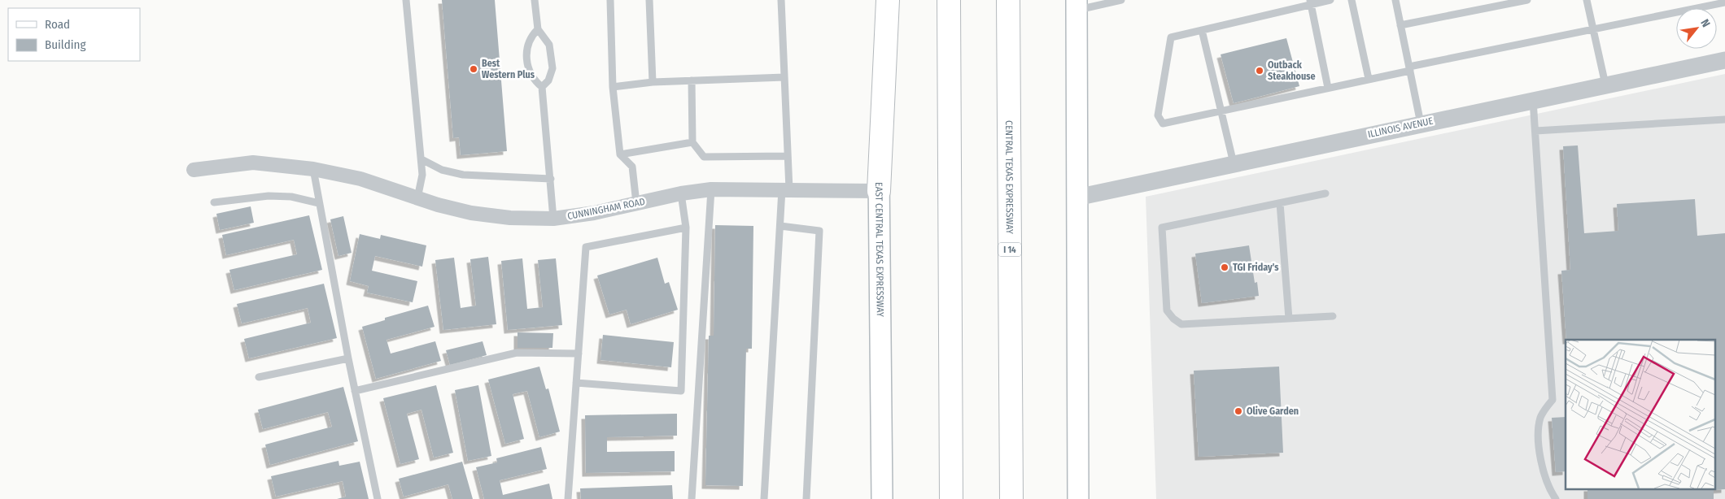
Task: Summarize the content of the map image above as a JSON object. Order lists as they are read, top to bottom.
{
  "streets": {
    "highway": ["CENTRAL TEXAS EXPRESSWAY", "I 14"],
    "main road": ["EAST CENTRAL TEXAS EXPRESSWAY"],
    "street": ["ILLINOIS AVENUE", "CUNNINGHAM ROAD"]
  },
  "crossings": [
    ["CUNNINGHAM ROAD", "EAST CENTRAL TEXAS EXPRESSWAY"]
  ],
  "places": [
    "Best Western Plus",
    "Outback Steakhouse",
    "TGI Friday's",
    "Olive Garden"
  ],
  "legend": ["Road", "Building"],
  "north": "top right"
}
